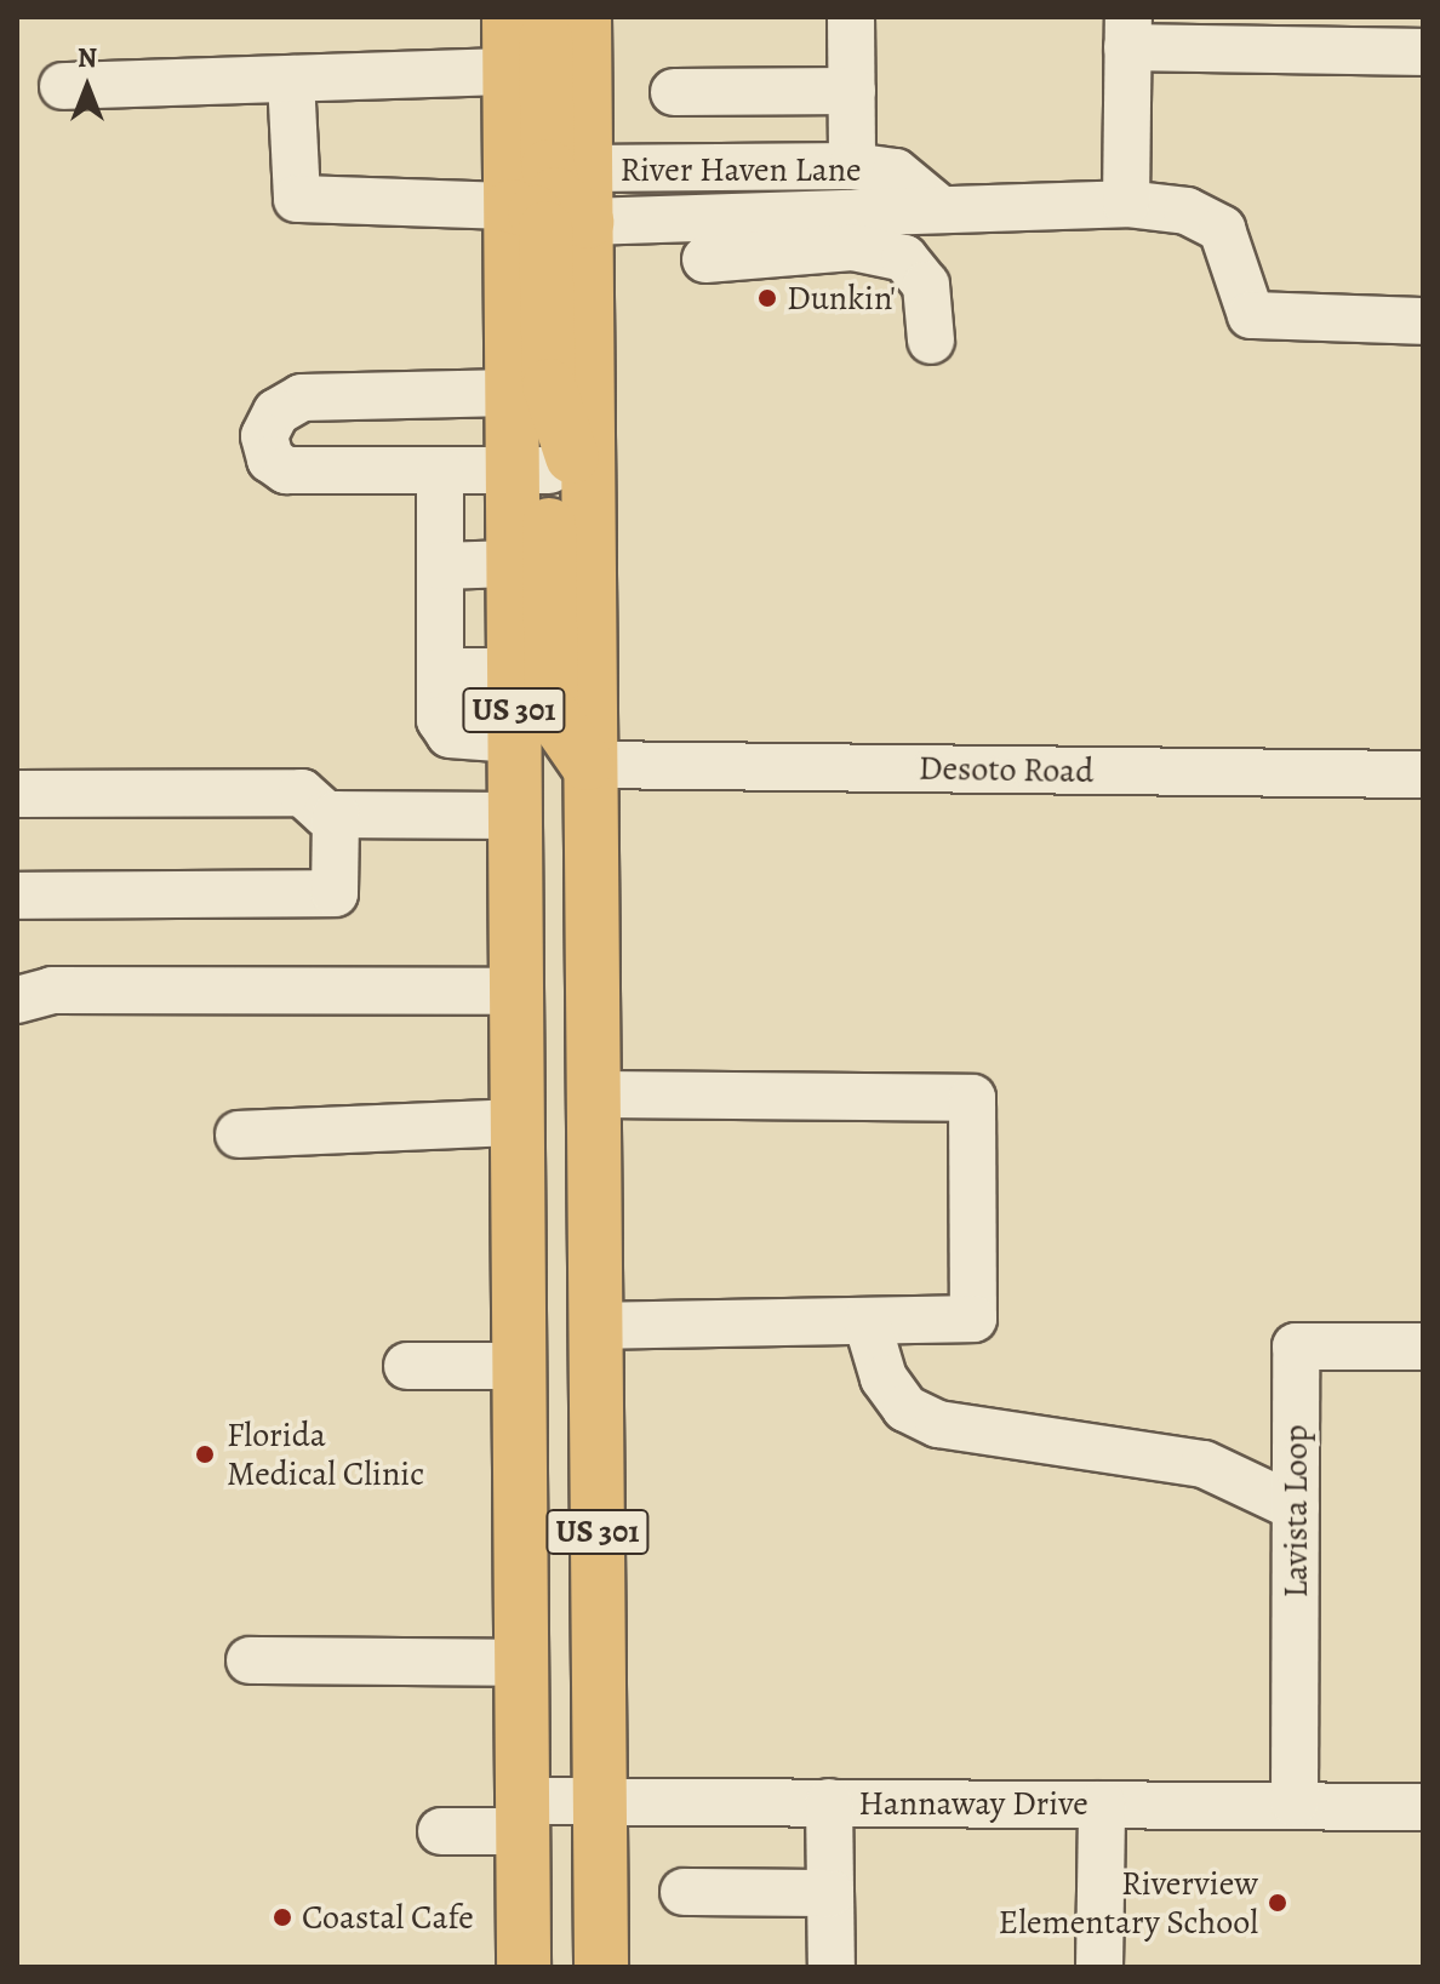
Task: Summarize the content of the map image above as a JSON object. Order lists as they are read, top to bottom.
{
  "streets": {
    "main road": ["US 301"],
    "street": [
      "River Haven Lane",
      "Desoto Road",
      "Lavista Loop",
      "Hannaway Drive"
    ]
  },
  "crossings": [
    ["River Haven Lane", "US 301"],
    ["US 301", "Desoto Road"],
    ["US 301", "Hannaway Drive"],
    ["Lavista Loop", "Hannaway Drive"]
  ],
  "places": [
    "Dunkin'",
    "Florida Medical Clinic",
    "Riverview Elementary School",
    "Coastal Cafe"
  ],
  "north": "top"
}
